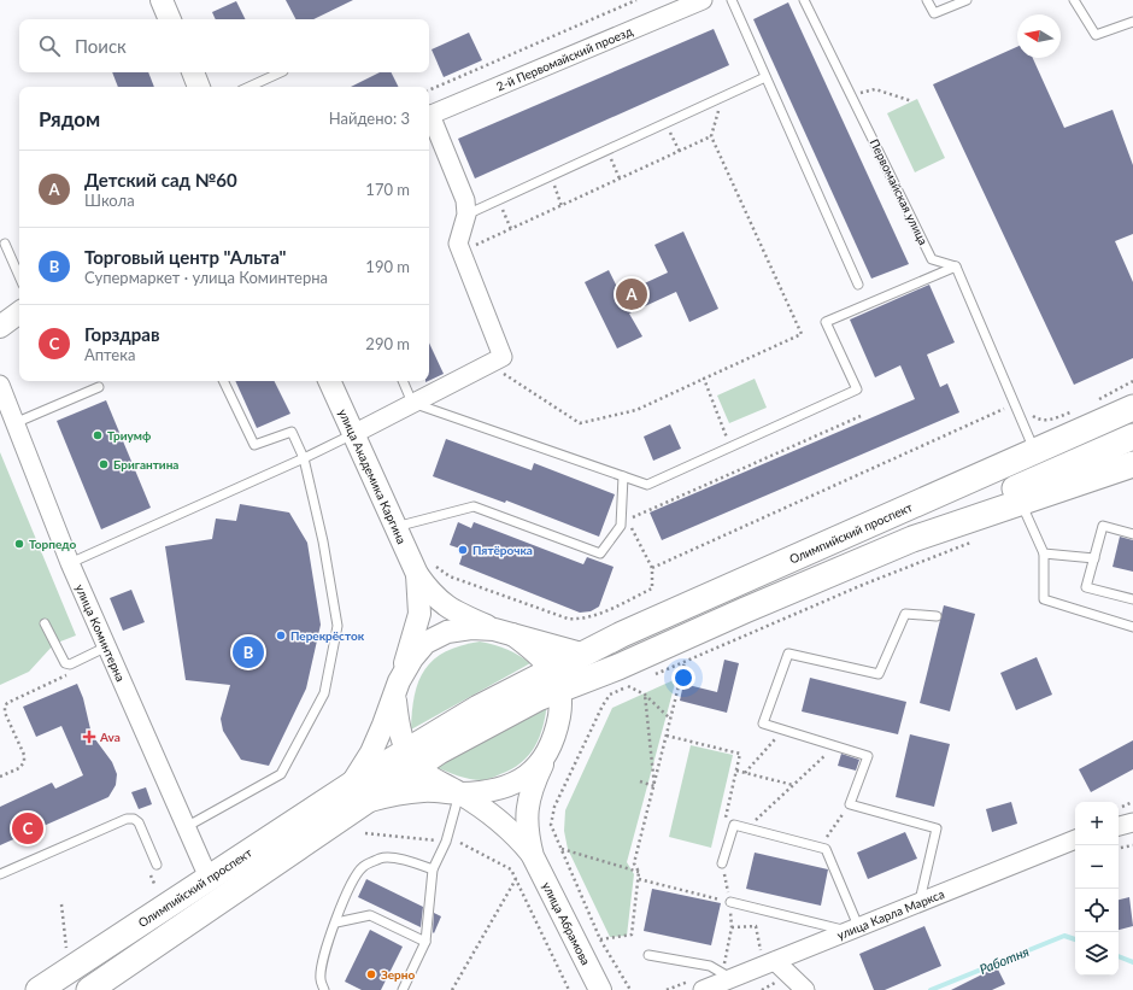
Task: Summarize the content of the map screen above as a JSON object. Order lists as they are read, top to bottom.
{
  "streets": {
    "main road": ["Олимпийский проспект"],
    "street": [
      "2-й Первомайский проезд",
      "улица Академика Каргина",
      "улица Коминтерна",
      "улица Карла Маркса",
      "улица Абрамова"
    ],
    "lane": ["Первомайская улица"]
  },
  "crossings": [
    ["Олимпийский проспект", "улица Коминтерна"]
  ],
  "water": ["Работня"],
  "places": {
    "other": [
      "Триумф",
      "Бригантина",
      "Торпедо",
      "Пятёрочка",
      "Перекрёсток",
      "Зерно"
    ],
    "health": ["Ava"]
  },
  "north": "left",
  "page": {
    "search": "Поиск",
    "heading": ["Рядом", "Найдено: 3"],
    "list": [
      {
        "mark": "A",
        "name": "Детский сад №60",
        "note": "Школа",
        "value": "170 m"
      },
      {
        "mark": "B",
        "name": "Торговый центр \"Альта\"",
        "note": "Супермаркет · улица Коминтерна",
        "value": "190 m"
      },
      {
        "mark": "C",
        "name": "Горздрав",
        "note": "Аптека",
        "value": "290 m"
      }
    ],
    "pins": ["A", "B", "C"],
    "map_buttons": ["+", "−"]
  }
}
